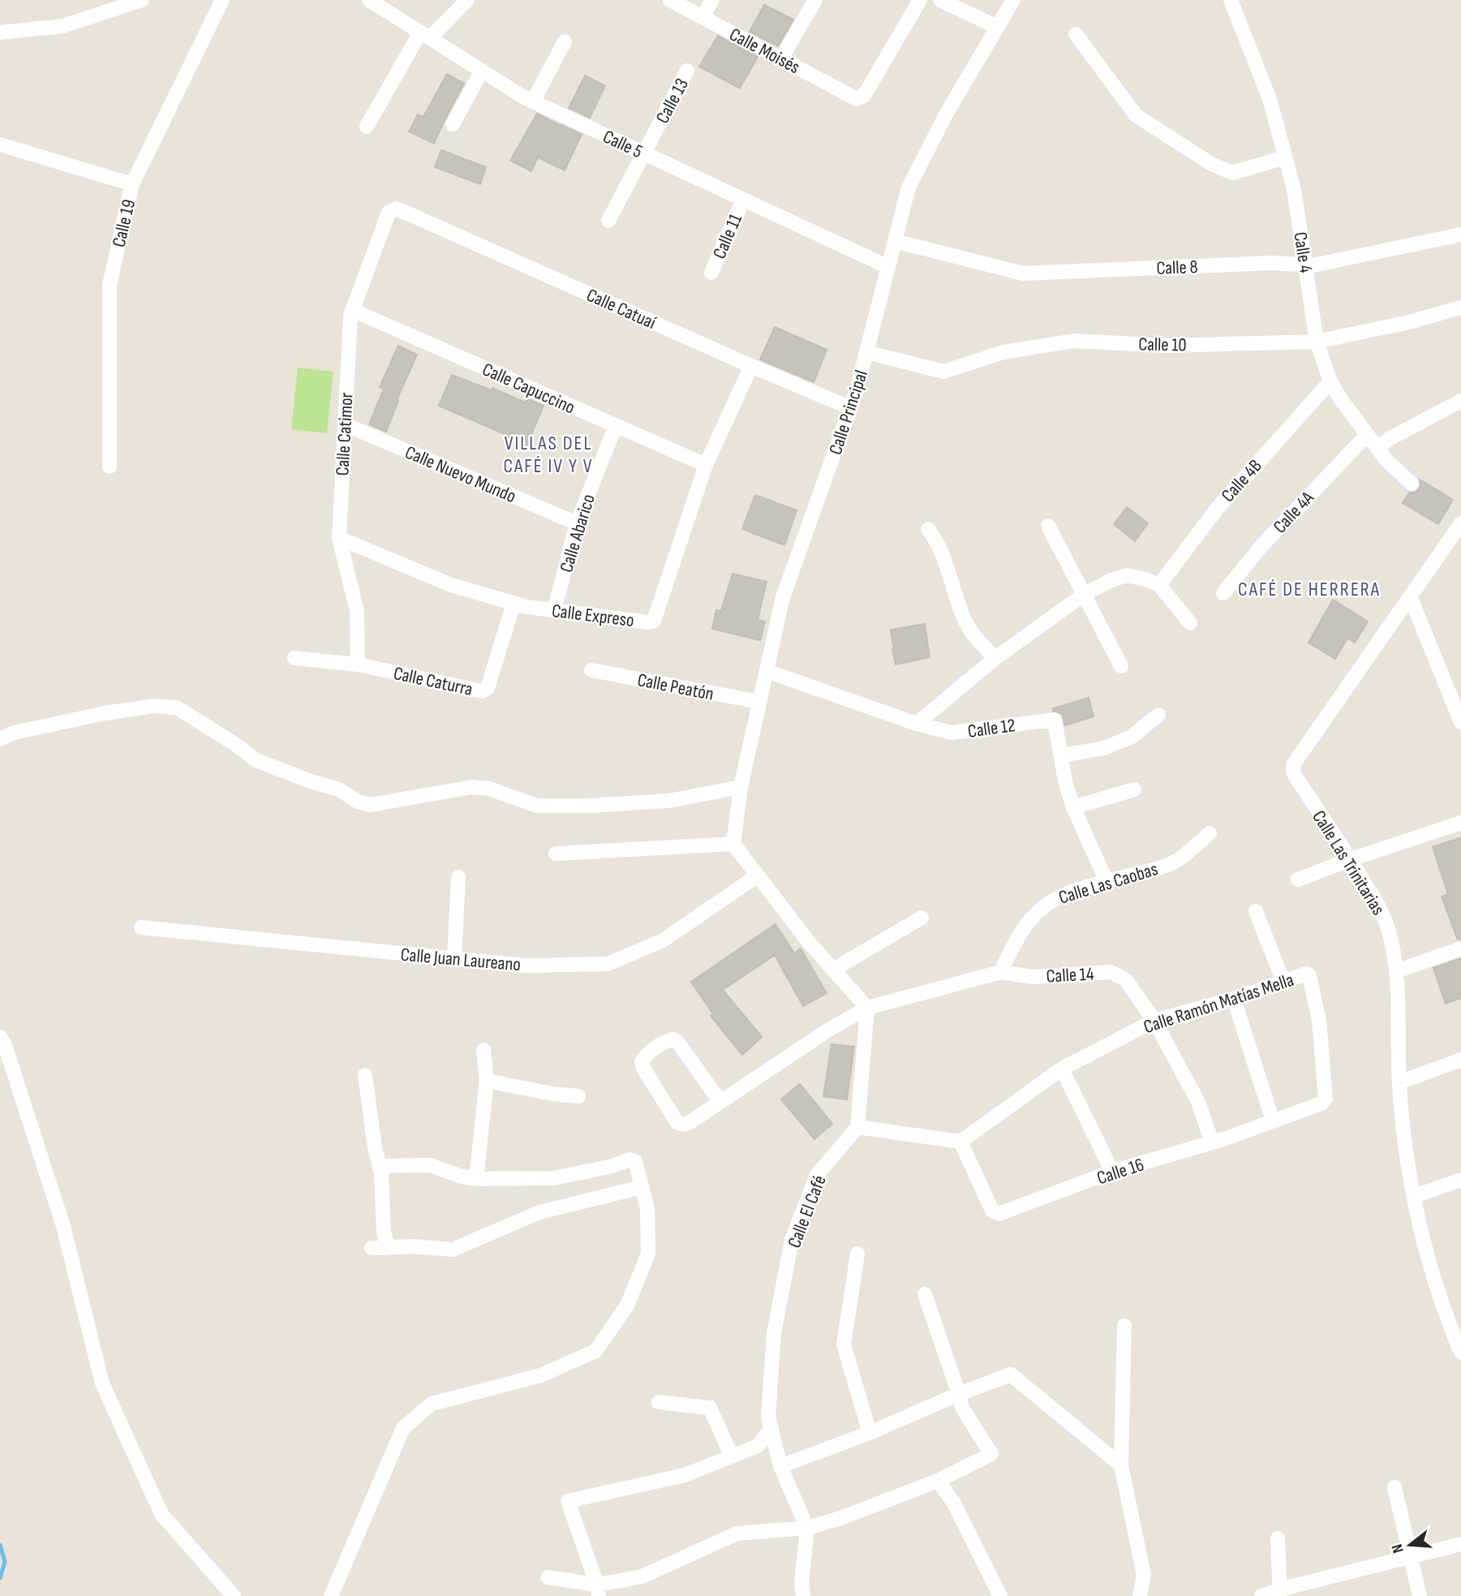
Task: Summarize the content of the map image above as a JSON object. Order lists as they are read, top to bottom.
{
  "streets": {
    "street": [
      "Calle Moisés",
      "Calle 13",
      "Calle 5",
      "Calle 19",
      "Calle 11",
      "Calle 4",
      "Calle 8",
      "Calle Catuaí",
      "Calle 10",
      "Calle Capuccino",
      "Calle Principal",
      "Calle Catimor",
      "Calle Nuevo Mundo",
      "Calle 4B",
      "Calle 4A",
      "Calle Abarico",
      "Calle Expreso",
      "Calle Caturra",
      "Calle Peatón",
      "Calle 12",
      "Calle Las Trinitarias",
      "Calle Las Caobas",
      "Calle Juan Laureano",
      "Calle 14",
      "Calle Ramón Matías Mella",
      "Calle 16",
      "Calle El Café"
    ]
  },
  "crossings": [
    ["Calle 13", "Calle 5"],
    ["Calle 5", "Calle 11"],
    ["Calle 5", "Calle Principal"],
    ["Calle 4", "Calle 8"],
    ["Calle 4", "Calle 10"],
    ["Calle 4", "Calle 4B"],
    ["Calle 4", "Calle 4A"],
    ["Calle 8", "Calle Principal"],
    ["Calle Catuaí", "Calle Principal"],
    ["Calle Catuaí", "Calle Catimor"],
    ["Calle Catuaí", "Calle Expreso"],
    ["Calle 10", "Calle Principal"],
    ["Calle Capuccino", "Calle Catimor"],
    ["Calle Capuccino", "Calle Abarico"],
    ["Calle Capuccino", "Calle Expreso"],
    ["Calle Principal", "Calle Peatón"],
    ["Calle Principal", "Calle 12"],
    ["Calle Catimor", "Calle Nuevo Mundo"],
    ["Calle Catimor", "Calle Expreso"],
    ["Calle Catimor", "Calle Caturra"],
    ["Calle Nuevo Mundo", "Calle Abarico"],
    ["Calle Abarico", "Calle Expreso"],
    ["Calle Expreso", "Calle Caturra"],
    ["Calle 12", "Calle Las Caobas"],
    ["Calle Las Caobas", "Calle 14"],
    ["Calle 14", "Calle Ramón Matías Mella"],
    ["Calle 14", "Calle 16"],
    ["Calle Ramón Matías Mella", "Calle 16"]
  ],
  "districts": ["VILLAS DEL CAFÉ IV Y V", "CAFÉ DE HERRERA"],
  "north": "left"
}
